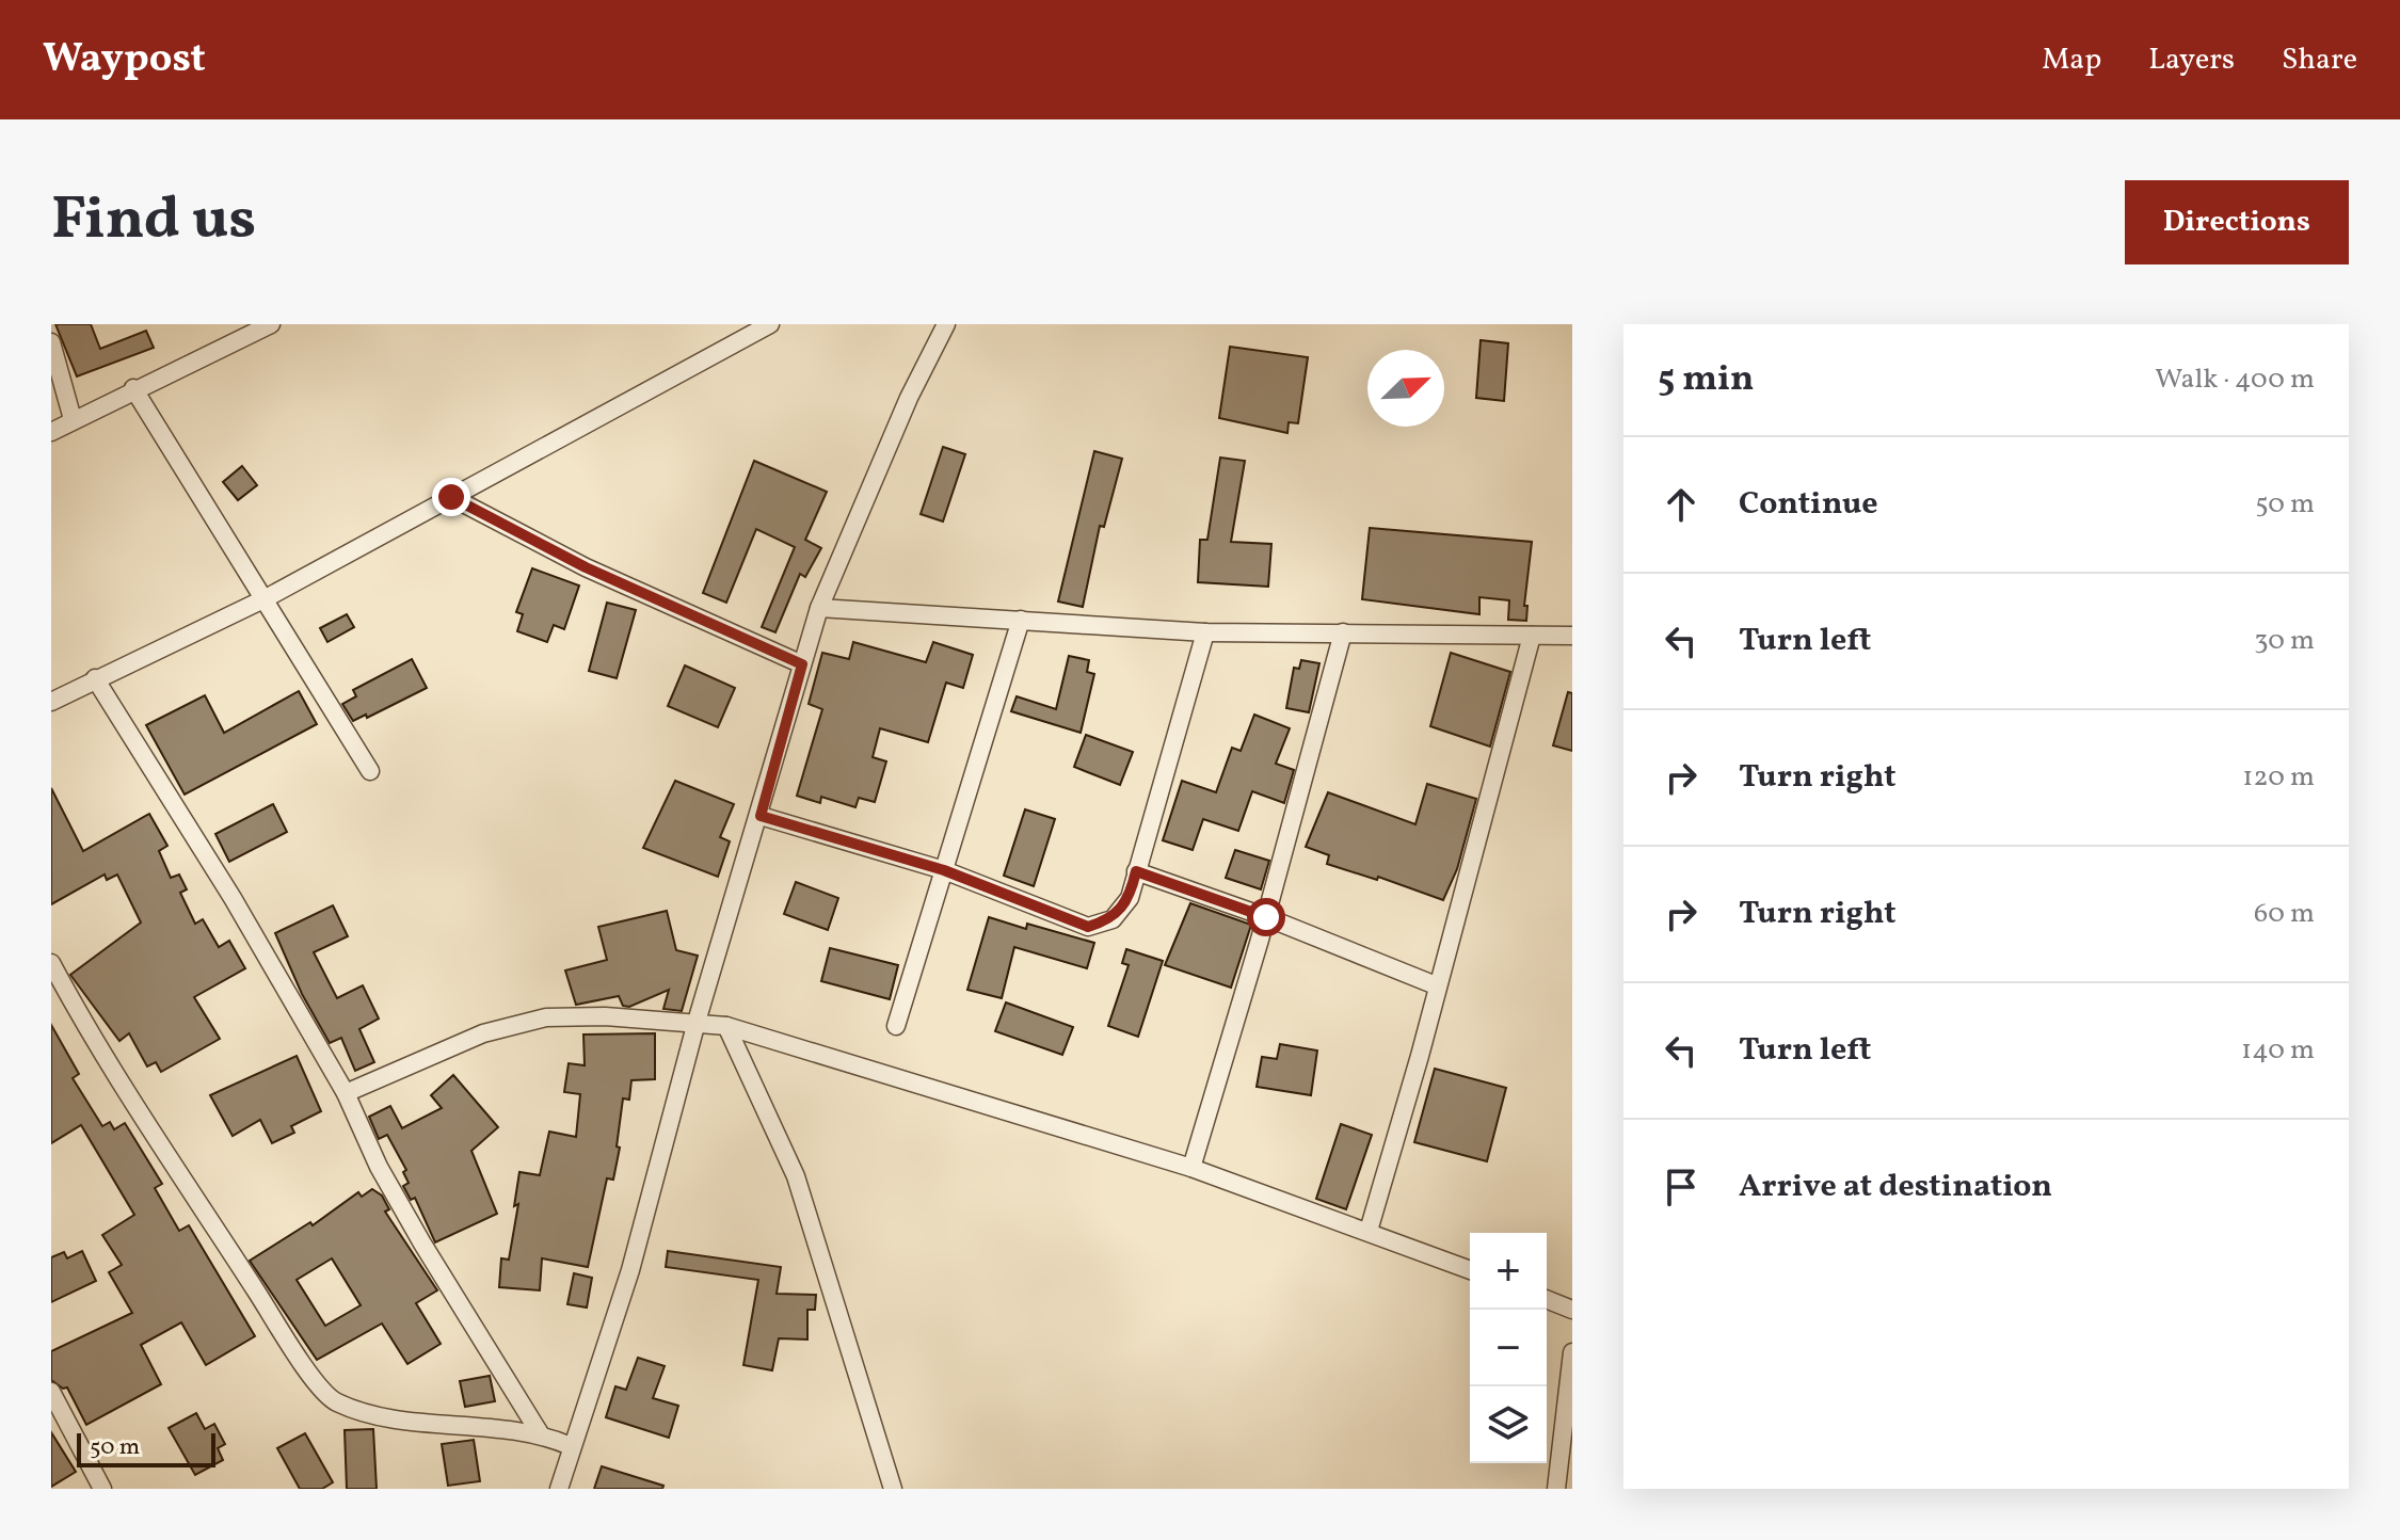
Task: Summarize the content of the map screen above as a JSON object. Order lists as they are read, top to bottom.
{
  "scale_bar": "50 m",
  "north": "top right",
  "page": {
    "header": "Waypost",
    "nav": ["Map", "Layers", "Share"],
    "title": "Find us",
    "buttons": "Directions",
    "heading": ["5 min", "Walk · 400 m"],
    "list": [
      ["Continue", "50 m"],
      ["Turn left", "30 m"],
      ["Turn right", "120 m"],
      ["Turn right", "60 m"],
      ["Turn left", "140 m"],
      "Arrive at destination"
    ],
    "map_buttons": ["+", "−"],
    "scale": "50 m"
  }
}
